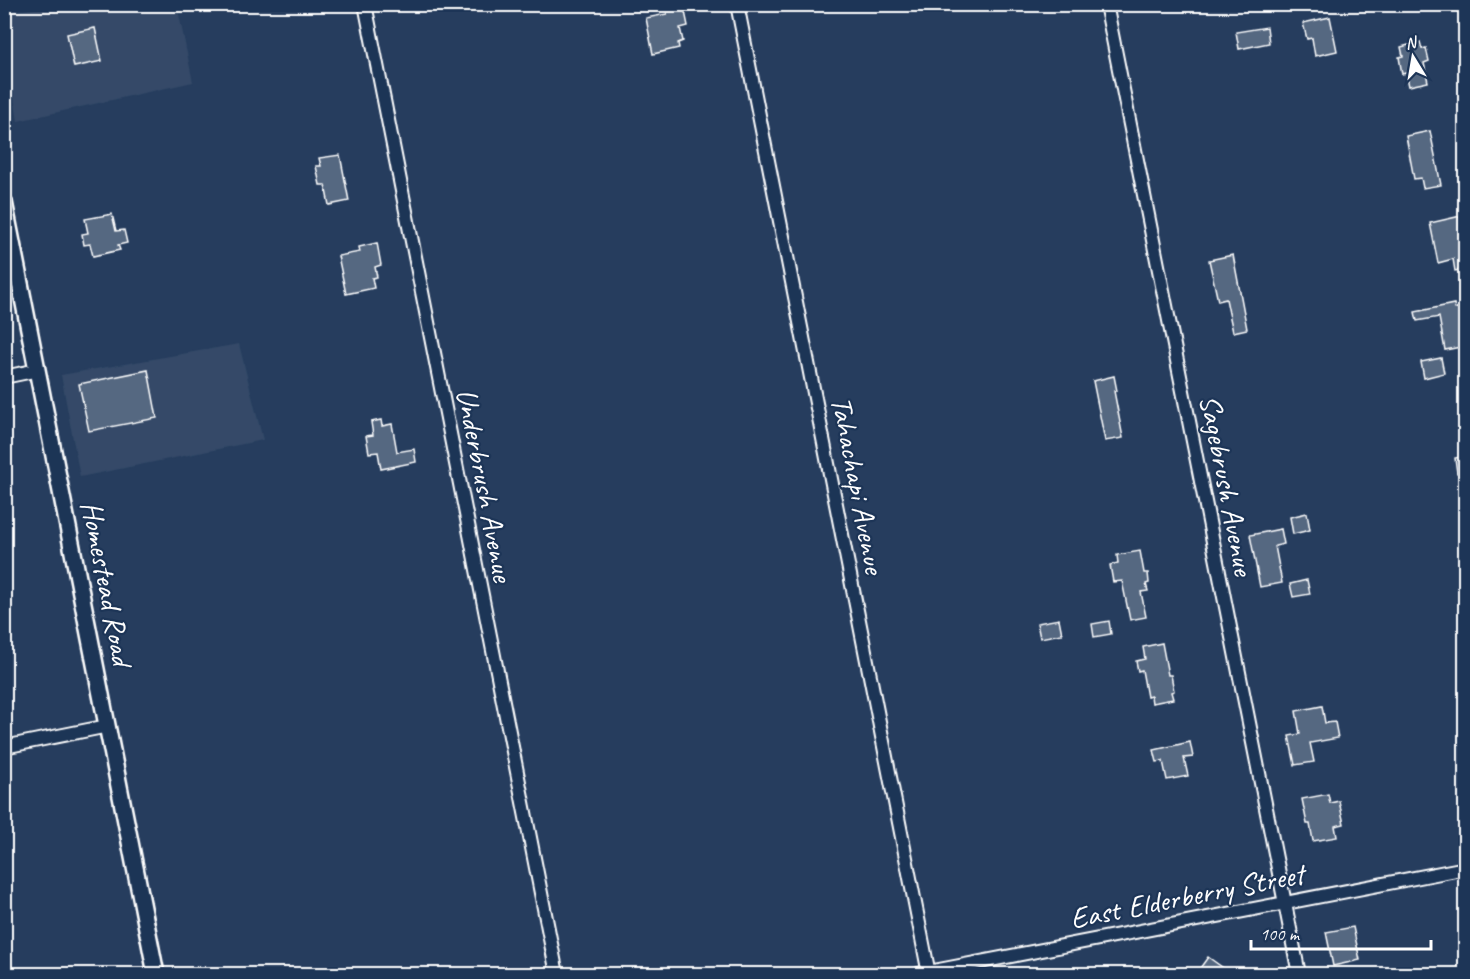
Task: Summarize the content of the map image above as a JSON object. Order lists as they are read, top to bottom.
{
  "streets": {
    "main road": ["Homestead Road"],
    "street": [
      "Underbrush Avenue",
      "Tahachapi Avenue",
      "Sagebrush Avenue",
      "East Elderberry Street"
    ]
  },
  "crossings": [
    ["Tahachapi Avenue", "East Elderberry Street"],
    ["Sagebrush Avenue", "East Elderberry Street"]
  ],
  "scale_bar": "100 m",
  "north": "top"
}
